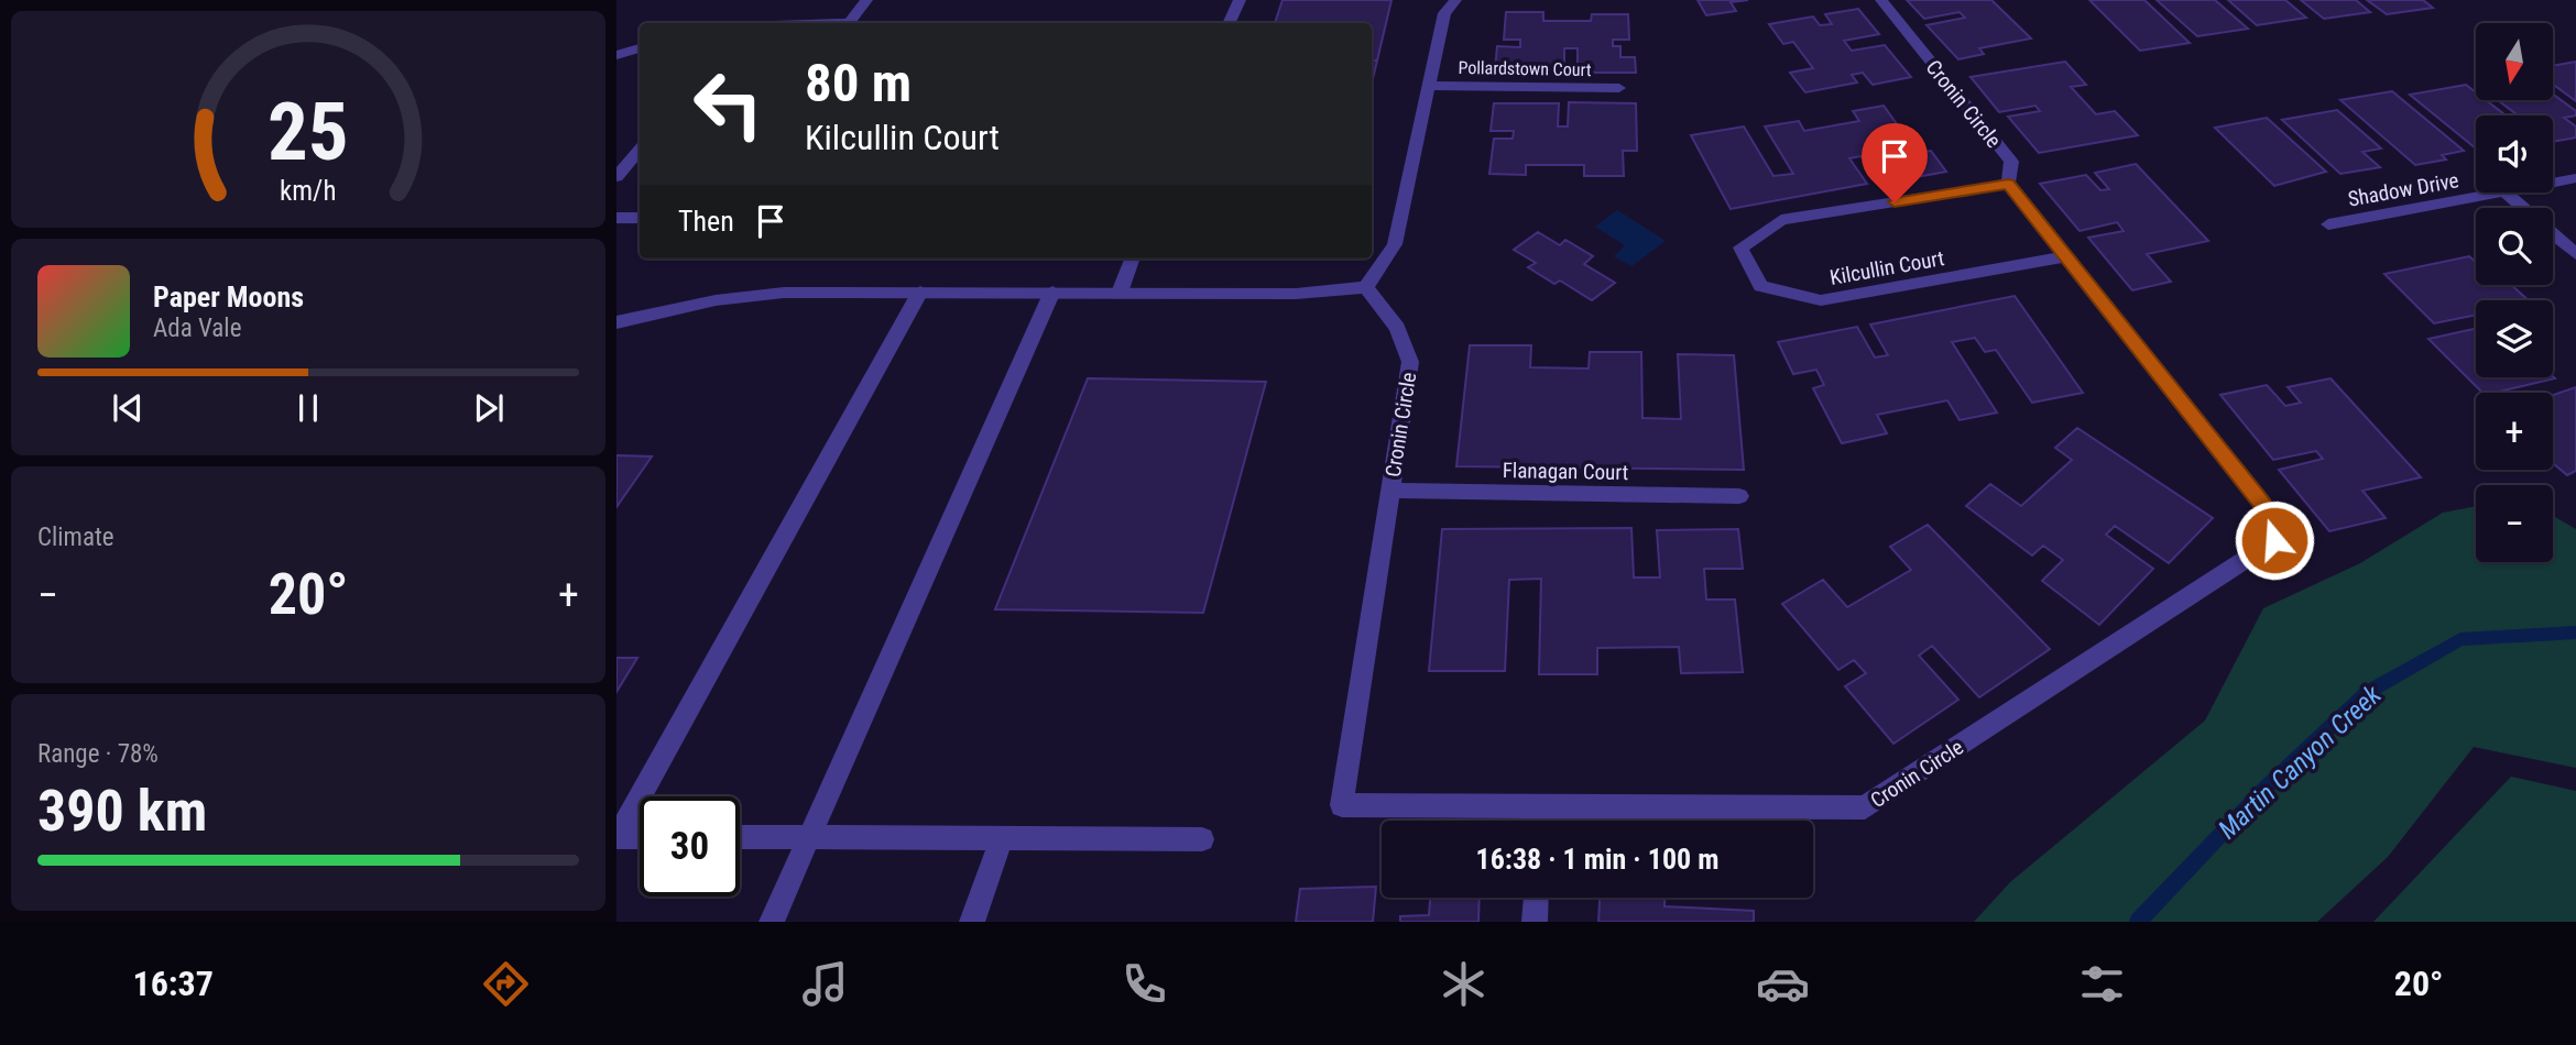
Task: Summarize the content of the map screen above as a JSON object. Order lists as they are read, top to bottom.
{
  "streets": {
    "street": [
      "Pollardstown Court",
      "Cronin Circle",
      "Shadow Drive",
      "Kilcullin Court",
      "Flanagan Court"
    ]
  },
  "crossings": [
    ["Cronin Circle", "Kilcullin Court"],
    ["Cronin Circle", "Flanagan Court"]
  ],
  "water": ["Martin Canyon Creek"],
  "north": "bottom",
  "page": {
    "map_buttons": ["+", "−"],
    "turn": ["80 m", "Kilcullin Court"],
    "then": "Then",
    "song": ["Paper Moons", "Ada Vale"],
    "tile": [
      "Climate",
      ["Range · 78%", "390 km"]
    ],
    "heat": ["−", "20°", "+"],
    "limit": "30",
    "trip": "16:38 · 1 min · 100 m",
    "tabs": ["16:37", "20°"],
    "gauge": ["25", "km/h"]
  }
}
